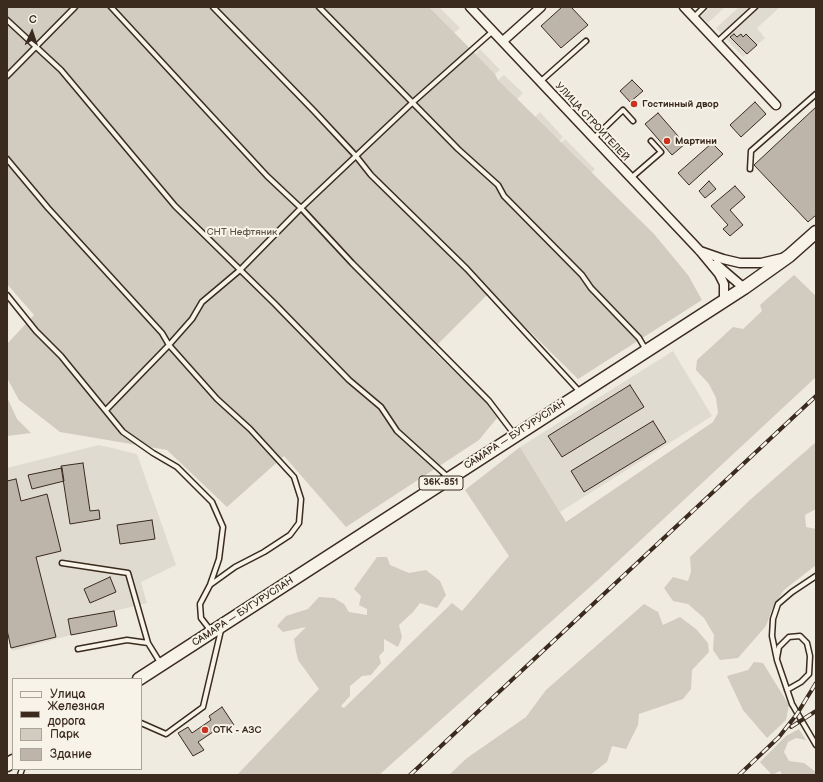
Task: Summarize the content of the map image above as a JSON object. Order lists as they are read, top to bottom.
{
  "streets": {
    "main road": ["САМАРА — БУГУРУСЛАН", "36К-851"],
    "street": ["УЛИЦА СТРОИТЕЛЕЙ"]
  },
  "crossings": [
    ["САМАРА — БУГУРУСЛАН", "36К-851"]
  ],
  "parks": ["СНТ Нефтяник"],
  "places": ["Гостинный двор", "Мартини", "ОТК - АЗС"],
  "legend": [
    "Улица",
    "Железная дорога",
    "Парк",
    "Здание"
  ],
  "north": "top"
}
